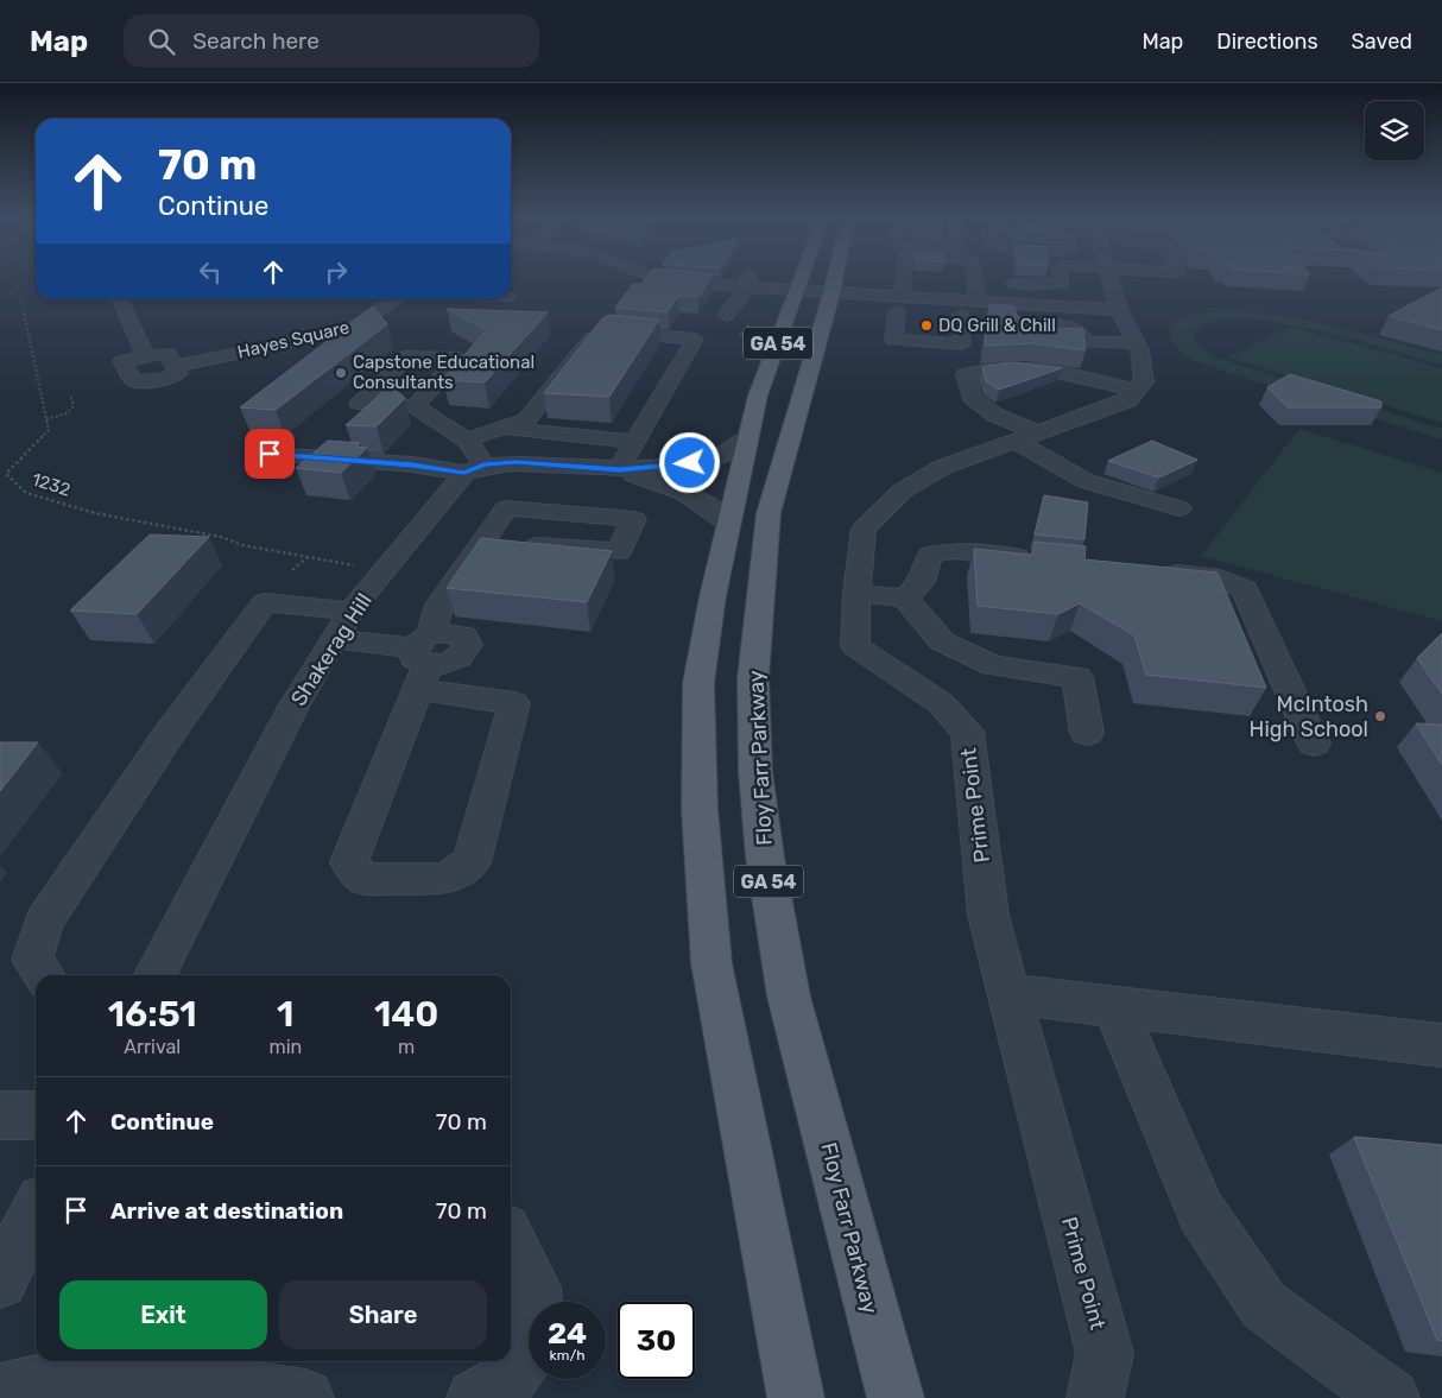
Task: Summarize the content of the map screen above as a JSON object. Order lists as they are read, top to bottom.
{
  "streets": {
    "main road": ["GA 54", "Floy Farr Parkway"],
    "street": ["Hayes Square", "Shakerag Hill", "Prime Point"],
    "path": ["1232"]
  },
  "crossings": [
    ["1232", "Shakerag Hill"]
  ],
  "places": ["DQ Grill & Chill", "Capstone Educational Consultants", "McIntosh High School"],
  "page": {
    "header": "Map",
    "search": "Search here",
    "nav": ["Map", "Directions", "Saved"],
    "turn": ["70 m", "Continue"],
    "eta": [
      "16:51",
      "Arrival",
      "1",
      "min",
      "140",
      "m"
    ],
    "list": [
      {
        "name": "Continue",
        "value": "70 m"
      },
      {
        "name": "Arrive at destination",
        "value": "70 m"
      }
    ],
    "buttons": ["Exit", "Share"],
    "speed": "24 km/h",
    "limit": "30"
  }
}
